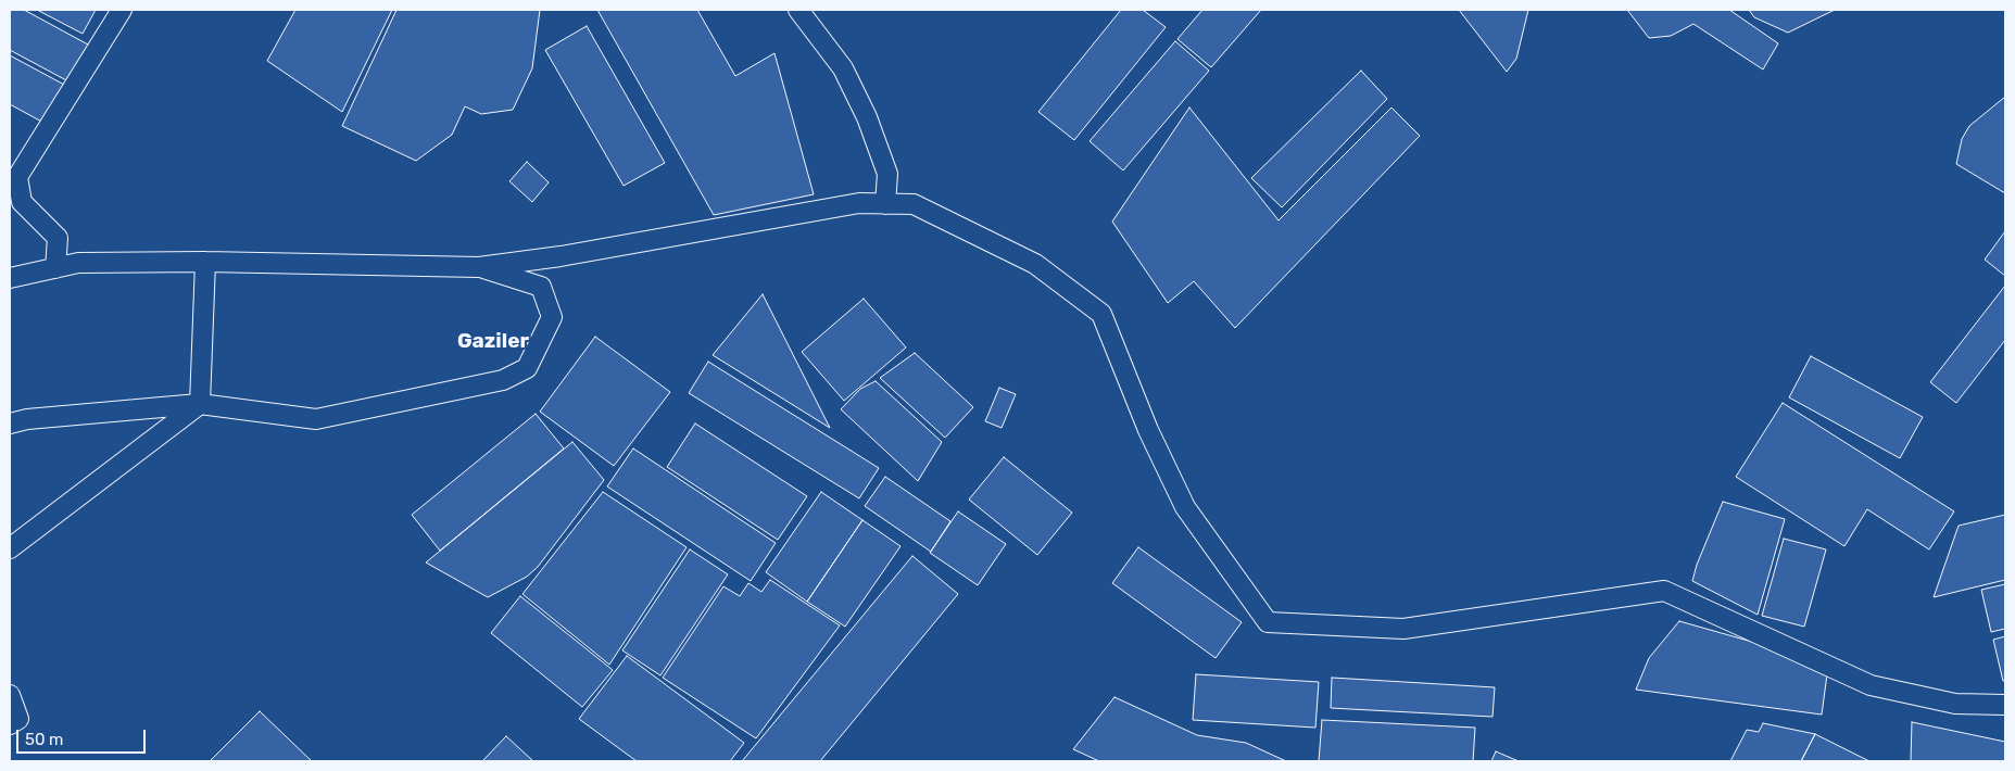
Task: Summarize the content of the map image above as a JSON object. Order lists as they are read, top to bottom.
{
  "districts": ["Gaziler"],
  "scale_bar": "50 m"
}
